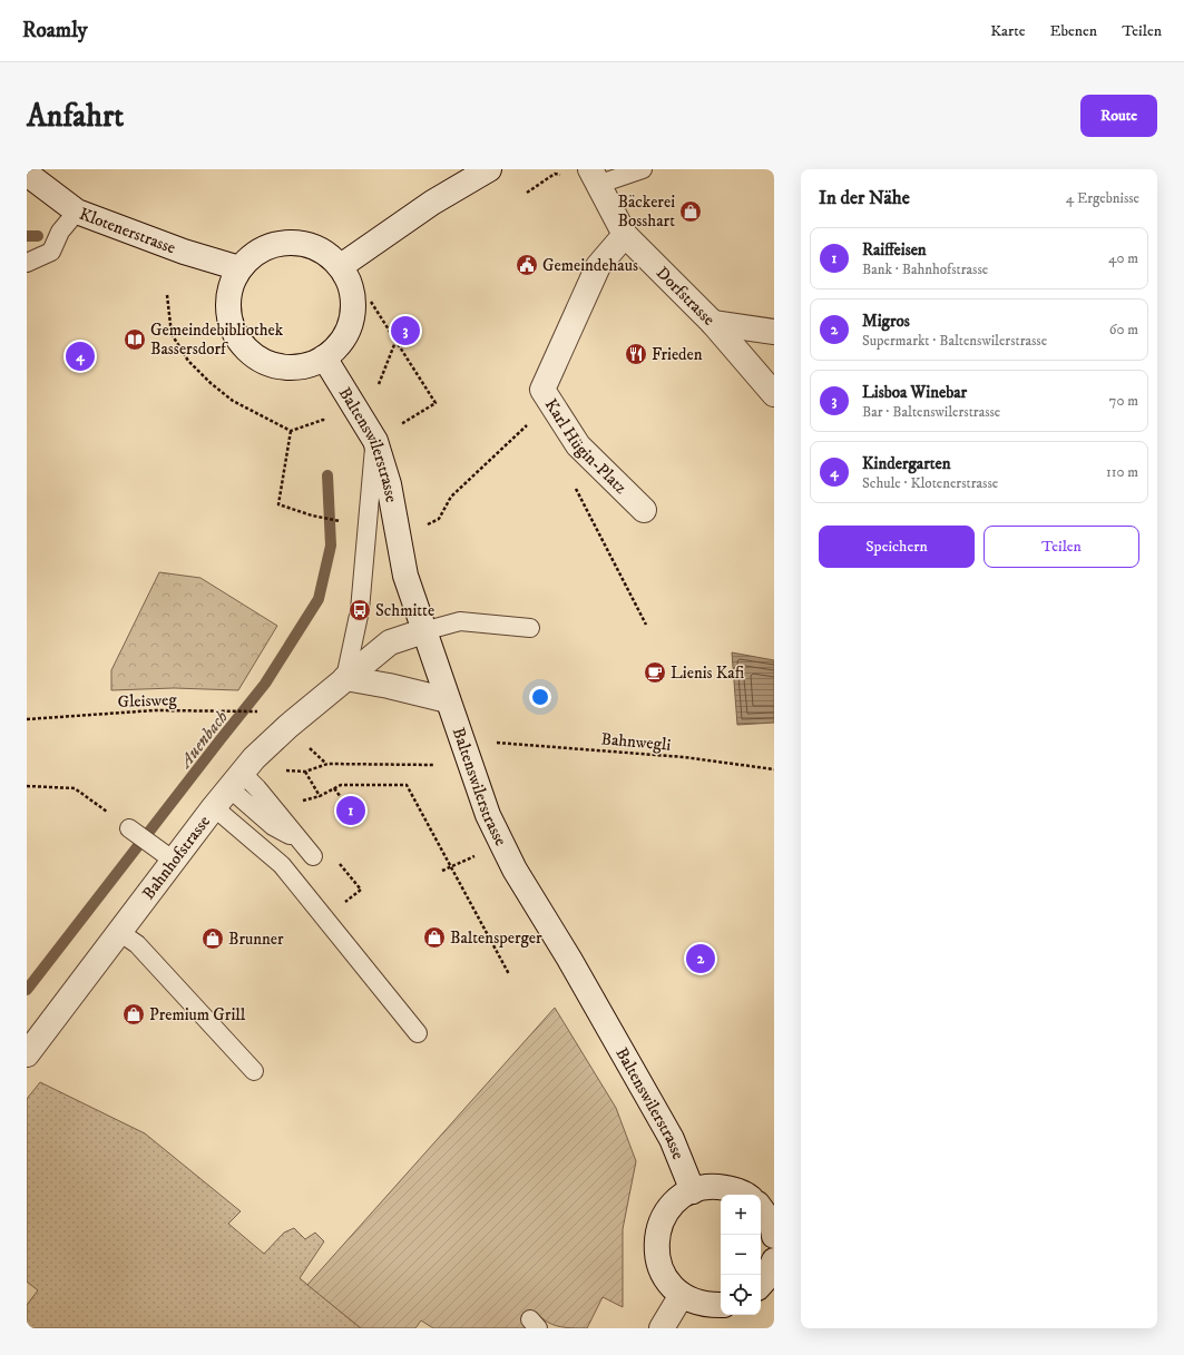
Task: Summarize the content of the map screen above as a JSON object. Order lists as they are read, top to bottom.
{
  "streets": {
    "main road": [
      "Klotenerstrasse",
      "Dorfstrasse",
      "Karl Hügin-Platz",
      "Baltenswilerstrasse",
      "Bahnhofstrasse"
    ],
    "path": ["Gleisweg", "Bahnwegli"]
  },
  "crossings": [
    ["Klotenerstrasse", "Baltenswilerstrasse"],
    ["Dorfstrasse", "Karl Hügin-Platz"],
    ["Baltenswilerstrasse", "Bahnhofstrasse"]
  ],
  "water": ["Auenbach"],
  "places": {
    "shop": [
      "Bäckerei Bosshart",
      "Baltensperger",
      "Brunner",
      "Premium Grill"
    ],
    "public building": ["Gemeindehaus"],
    "library": ["Gemeindebibliothek Bassersdorf"],
    "restaurant": ["Frieden"],
    "bus stop": ["Schmitte"],
    "cafe": ["Lienis Kafi"]
  },
  "page": {
    "header": "Roamly",
    "nav": ["Karte", "Ebenen", "Teilen"],
    "buttons": [
      "Route",
      ["Speichern", "Teilen"]
    ],
    "title": "Anfahrt",
    "heading": ["In der Nähe", "4 Ergebnisse"],
    "list": [
      {
        "mark": "1",
        "name": "Raiffeisen",
        "note": "Bank · Bahnhofstrasse",
        "value": "40 m"
      },
      {
        "mark": "2",
        "name": "Migros",
        "note": "Supermarkt · Baltenswilerstrasse",
        "value": "60 m"
      },
      {
        "mark": "3",
        "name": "Lisboa Winebar",
        "note": "Bar · Baltenswilerstrasse",
        "value": "70 m"
      },
      {
        "mark": "4",
        "name": "Kindergarten",
        "note": "Schule · Klotenerstrasse",
        "value": "110 m"
      }
    ],
    "pins": [
      "3",
      "4",
      "1",
      "2"
    ],
    "map_buttons": ["+", "−"]
  }
}
